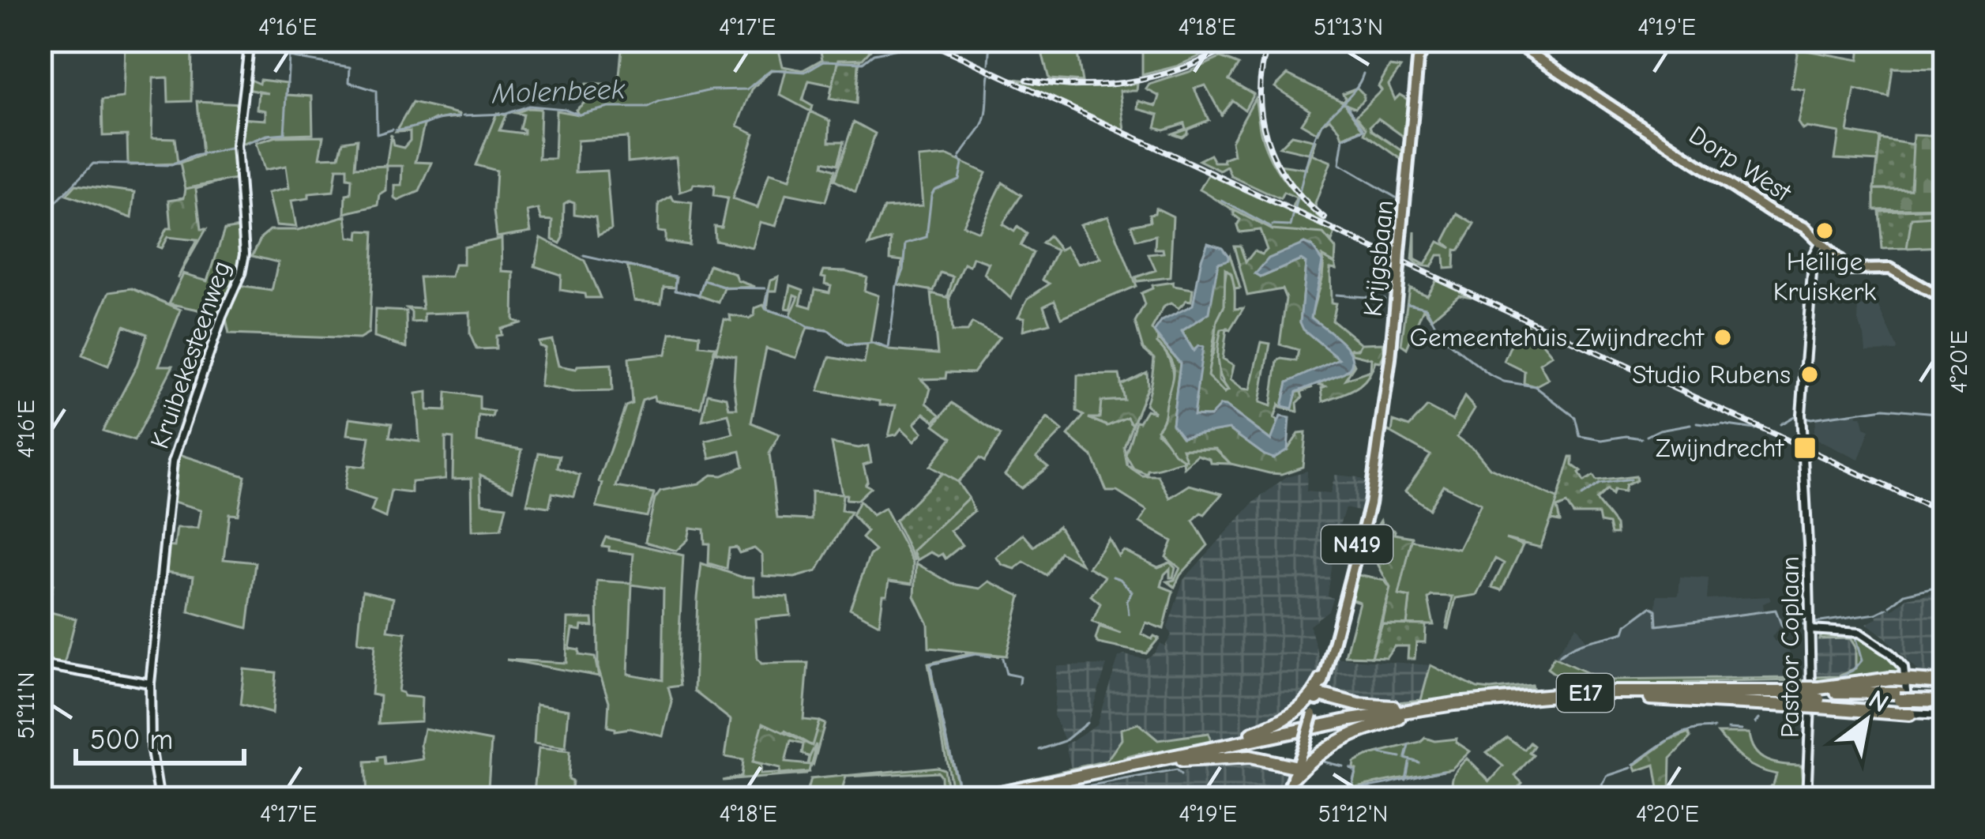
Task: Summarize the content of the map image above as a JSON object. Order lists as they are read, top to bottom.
{
  "streets": {
    "highway": ["E17"],
    "main road": ["Dorp West", "Krijgsbaan", "N419"],
    "street": ["Kruibekesteenweg", "Pastoor Coplaan"]
  },
  "crossings": [
    ["Dorp West", "Pastoor Coplaan"]
  ],
  "water": ["Molenbeek"],
  "places": {
    "other": ["Heilige Kruiskerk", "Gemeentehuis Zwijndrecht", "Studio Rubens"],
    "transit": ["Zwijndrecht"]
  },
  "scale_bar": "500 m",
  "north": "top right",
  "coordinates": [
    "4°16'E",
    "4°17'E",
    "4°18'E",
    "51°13'N",
    "4°19'E",
    "4°20'E",
    "51°11'N",
    "51°12'N"
  ]
}
